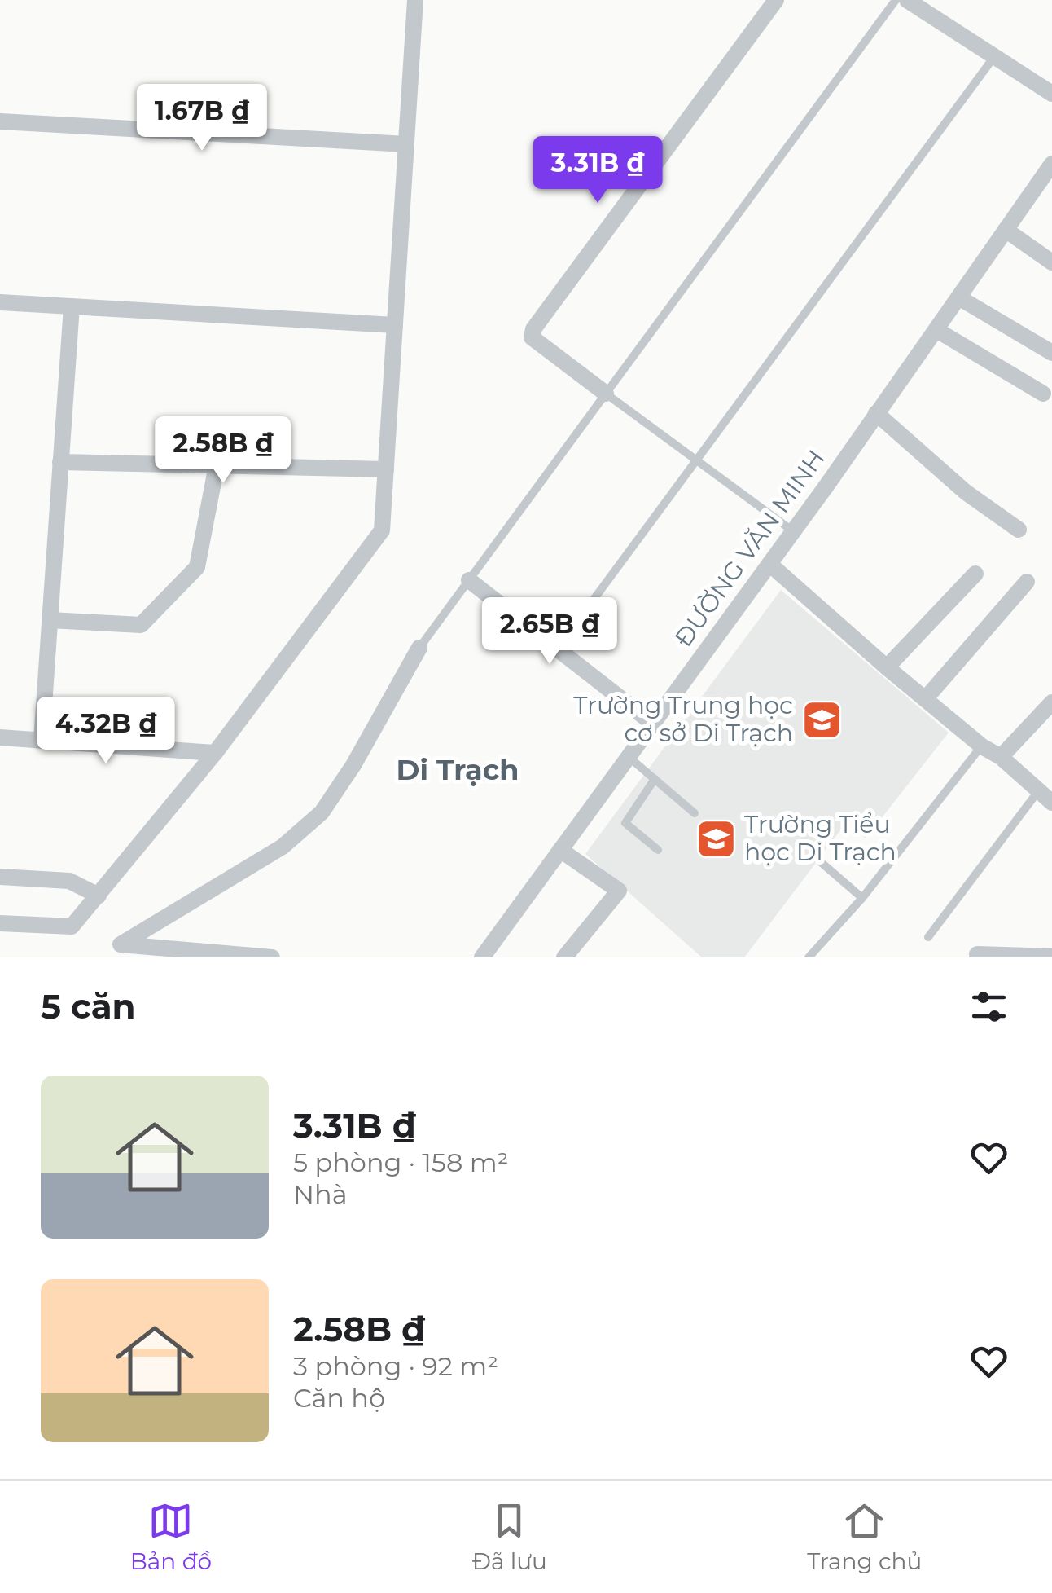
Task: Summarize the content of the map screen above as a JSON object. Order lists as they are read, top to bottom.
{
  "streets": {
    "street": ["ĐƯỜNG VĂN MINH"]
  },
  "districts": ["Di Trạch"],
  "places": {
    "school or university": ["Trường Trung học cơ sở Di Trạch", "Trường Tiểu học Di Trạch"]
  },
  "page": {
    "price": [
      "1.67B ₫",
      "3.31B ₫",
      "2.58B ₫",
      "2.65B ₫",
      "4.32B ₫"
    ],
    "heading": "5 căn",
    "list": [
      {
        "name": "3.31B ₫",
        "note": "5 phòng · 158 m² · Nhà"
      },
      {
        "name": "2.58B ₫",
        "note": "3 phòng · 92 m² · Căn hộ"
      }
    ],
    "tabs": ["Bản đồ", "Đã lưu", "Trang chủ"]
  }
}
